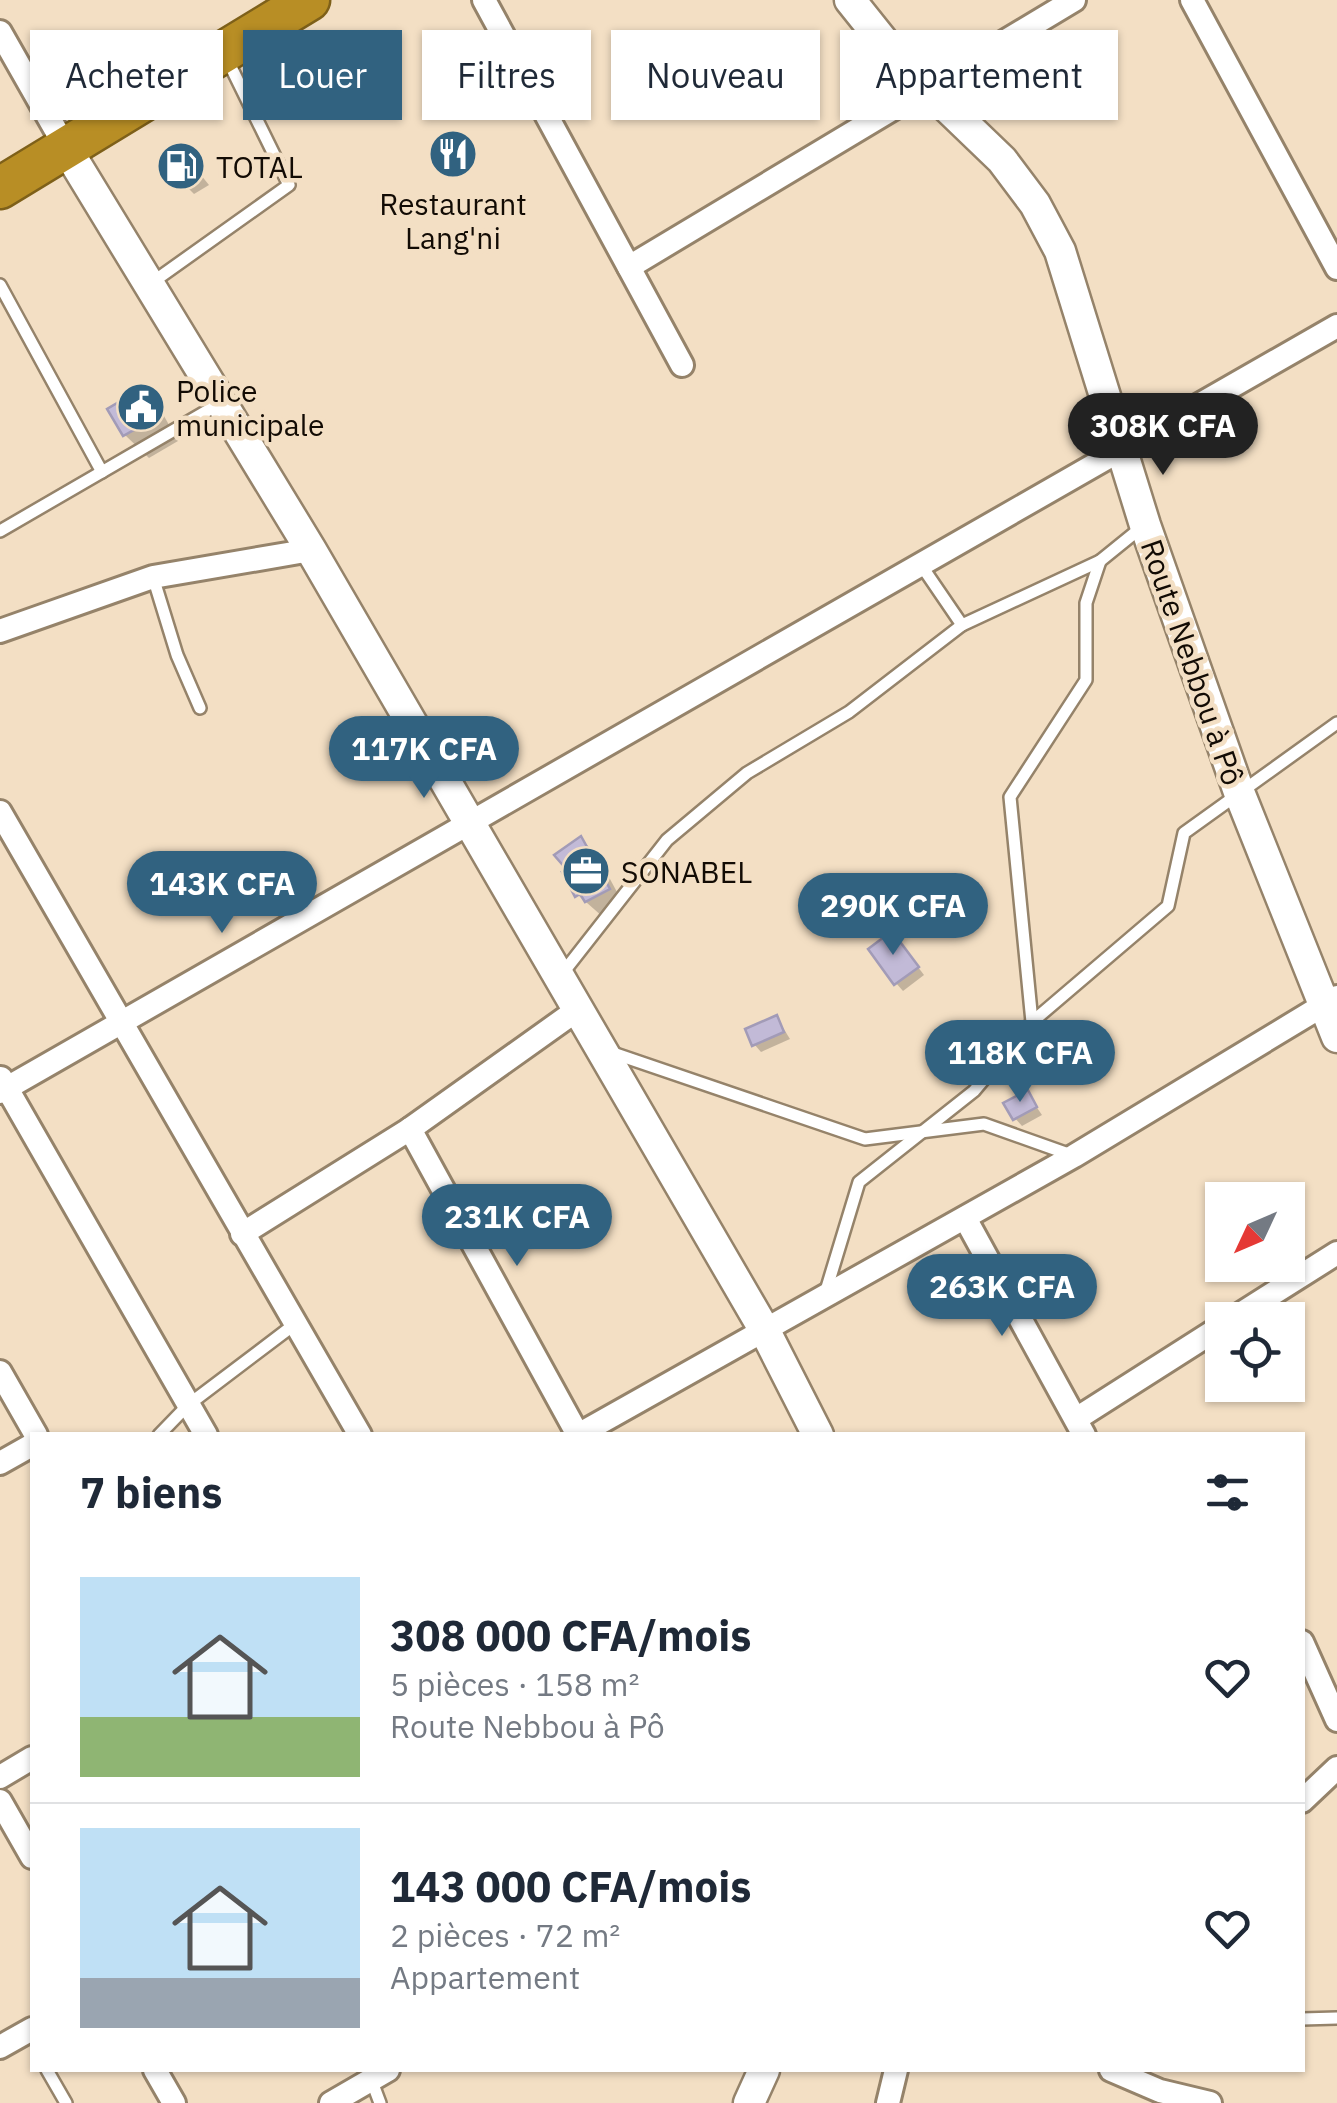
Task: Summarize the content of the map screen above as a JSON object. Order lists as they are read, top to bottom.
{
  "streets": {
    "street": ["Route Nebbou à Pô"]
  },
  "places": {
    "restaurant": ["Restaurant Lang'ni"],
    "fuel station": ["TOTAL"],
    "public building": ["Police municipale"],
    "office": ["SONABEL"]
  },
  "north": "bottom left",
  "page": {
    "chip": [
      "Acheter",
      "Louer",
      "Filtres",
      "Nouveau",
      "Appartement"
    ],
    "price": [
      "308K CFA",
      "117K CFA",
      "143K CFA",
      "290K CFA",
      "118K CFA",
      "231K CFA",
      "263K CFA"
    ],
    "heading": "7 biens",
    "list": [
      {
        "name": "308 000 CFA/mois",
        "note": "5 pièces · 158 m² · Route Nebbou à Pô"
      },
      {
        "name": "143 000 CFA/mois",
        "note": "2 pièces · 72 m² · Appartement"
      }
    ]
  }
}
